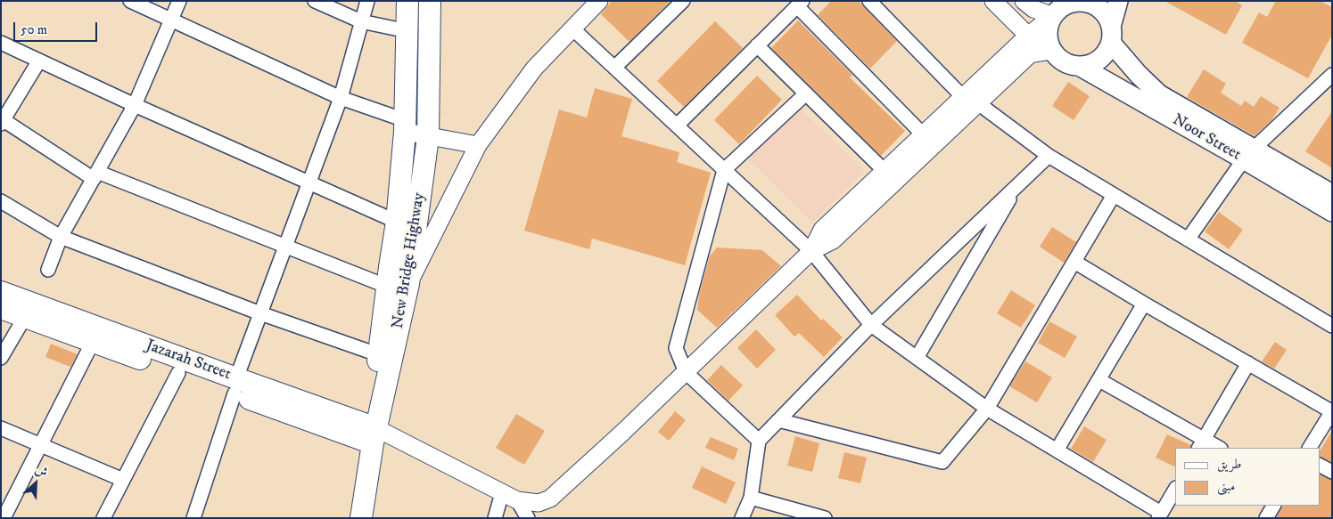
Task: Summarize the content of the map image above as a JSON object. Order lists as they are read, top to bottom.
{
  "streets": {
    "main road": ["Noor Street", "New Bridge Highway", "Jazarah Street"]
  },
  "crossings": [
    ["New Bridge Highway", "Jazarah Street"]
  ],
  "legend": ["طريق", "مبنى"],
  "scale_bar": "50 m",
  "north": "top right"
}
